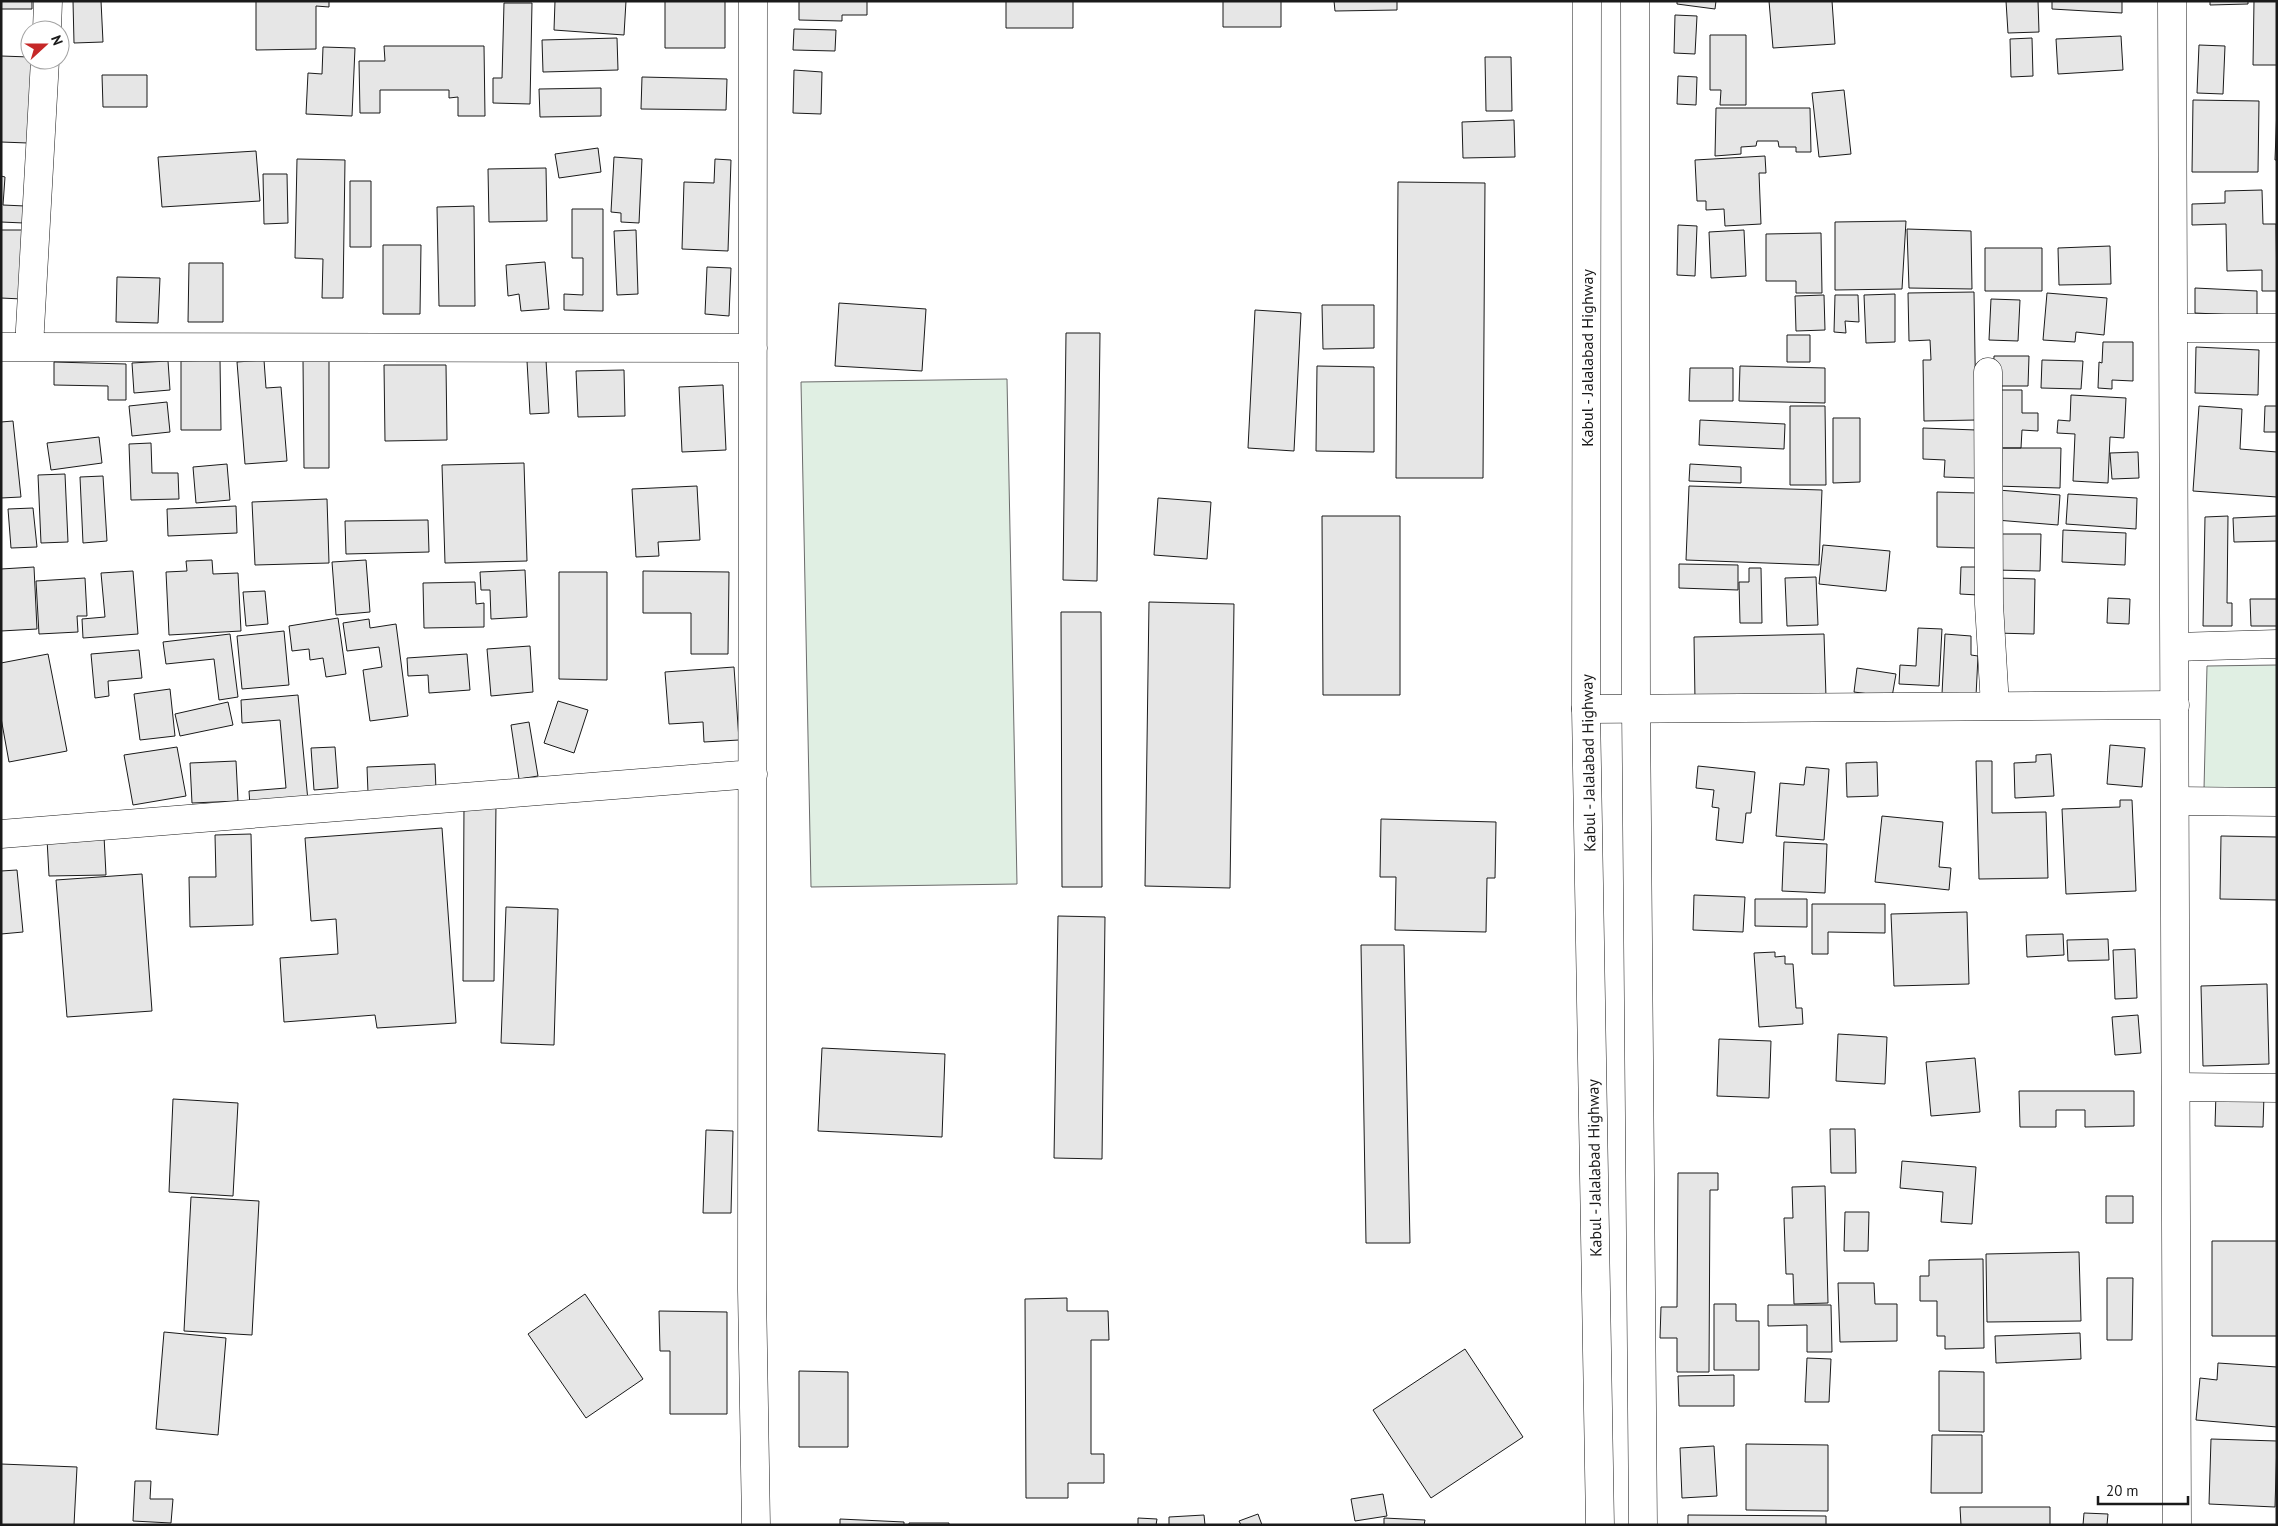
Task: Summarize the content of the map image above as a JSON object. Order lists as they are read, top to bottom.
{
  "streets": {
    "main road": ["Kabul - Jalalabad Highway"]
  },
  "scale_bar": "20 m",
  "north": "right"
}
